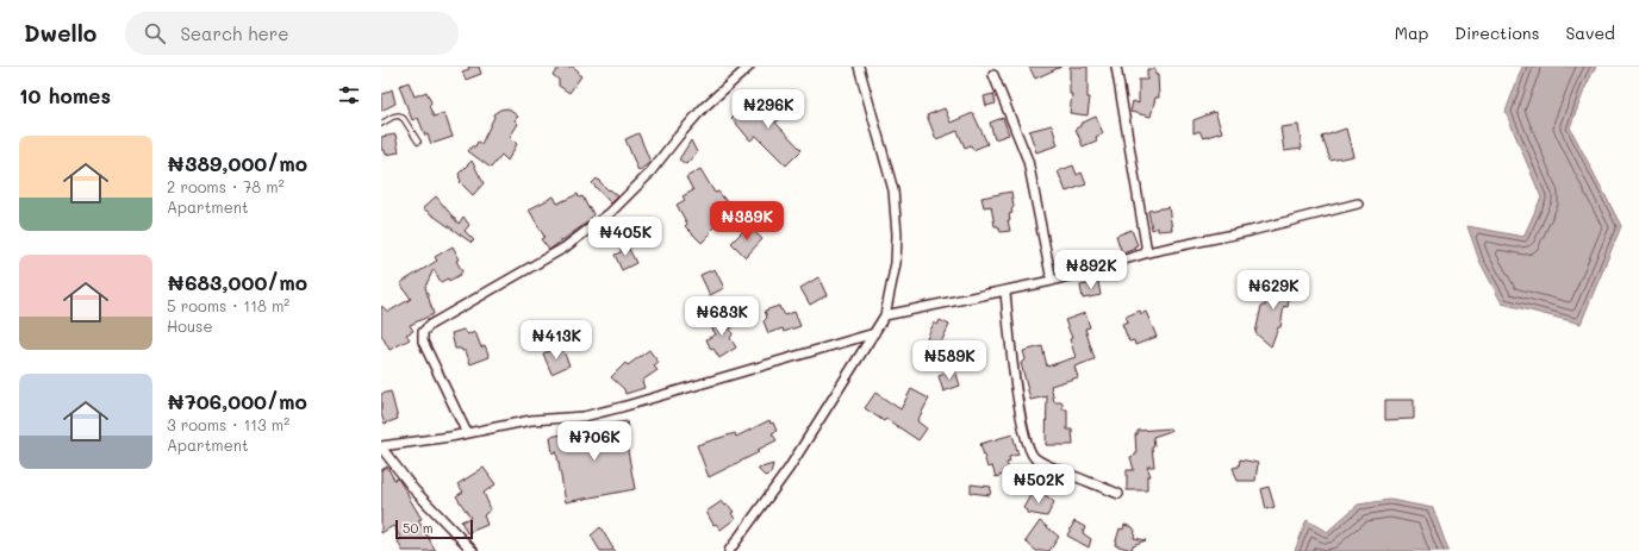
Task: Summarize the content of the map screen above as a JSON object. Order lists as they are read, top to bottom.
{
  "scale_bar": "50 m",
  "page": {
    "header": "Dwello",
    "search": "Search here",
    "nav": ["Map", "Directions", "Saved"],
    "heading": "10 homes",
    "price": [
      "₦296K",
      "₦389K",
      "₦405K",
      "₦892K",
      "₦629K",
      "₦683K",
      "₦413K",
      "₦589K",
      "₦706K",
      "₦502K"
    ],
    "list": [
      {
        "name": "₦389,000/mo",
        "note": "2 rooms · 78 m² · Apartment"
      },
      {
        "name": "₦683,000/mo",
        "note": "5 rooms · 118 m² · House"
      },
      {
        "name": "₦706,000/mo",
        "note": "3 rooms · 113 m² · Apartment"
      }
    ],
    "scale": "50 m"
  }
}
